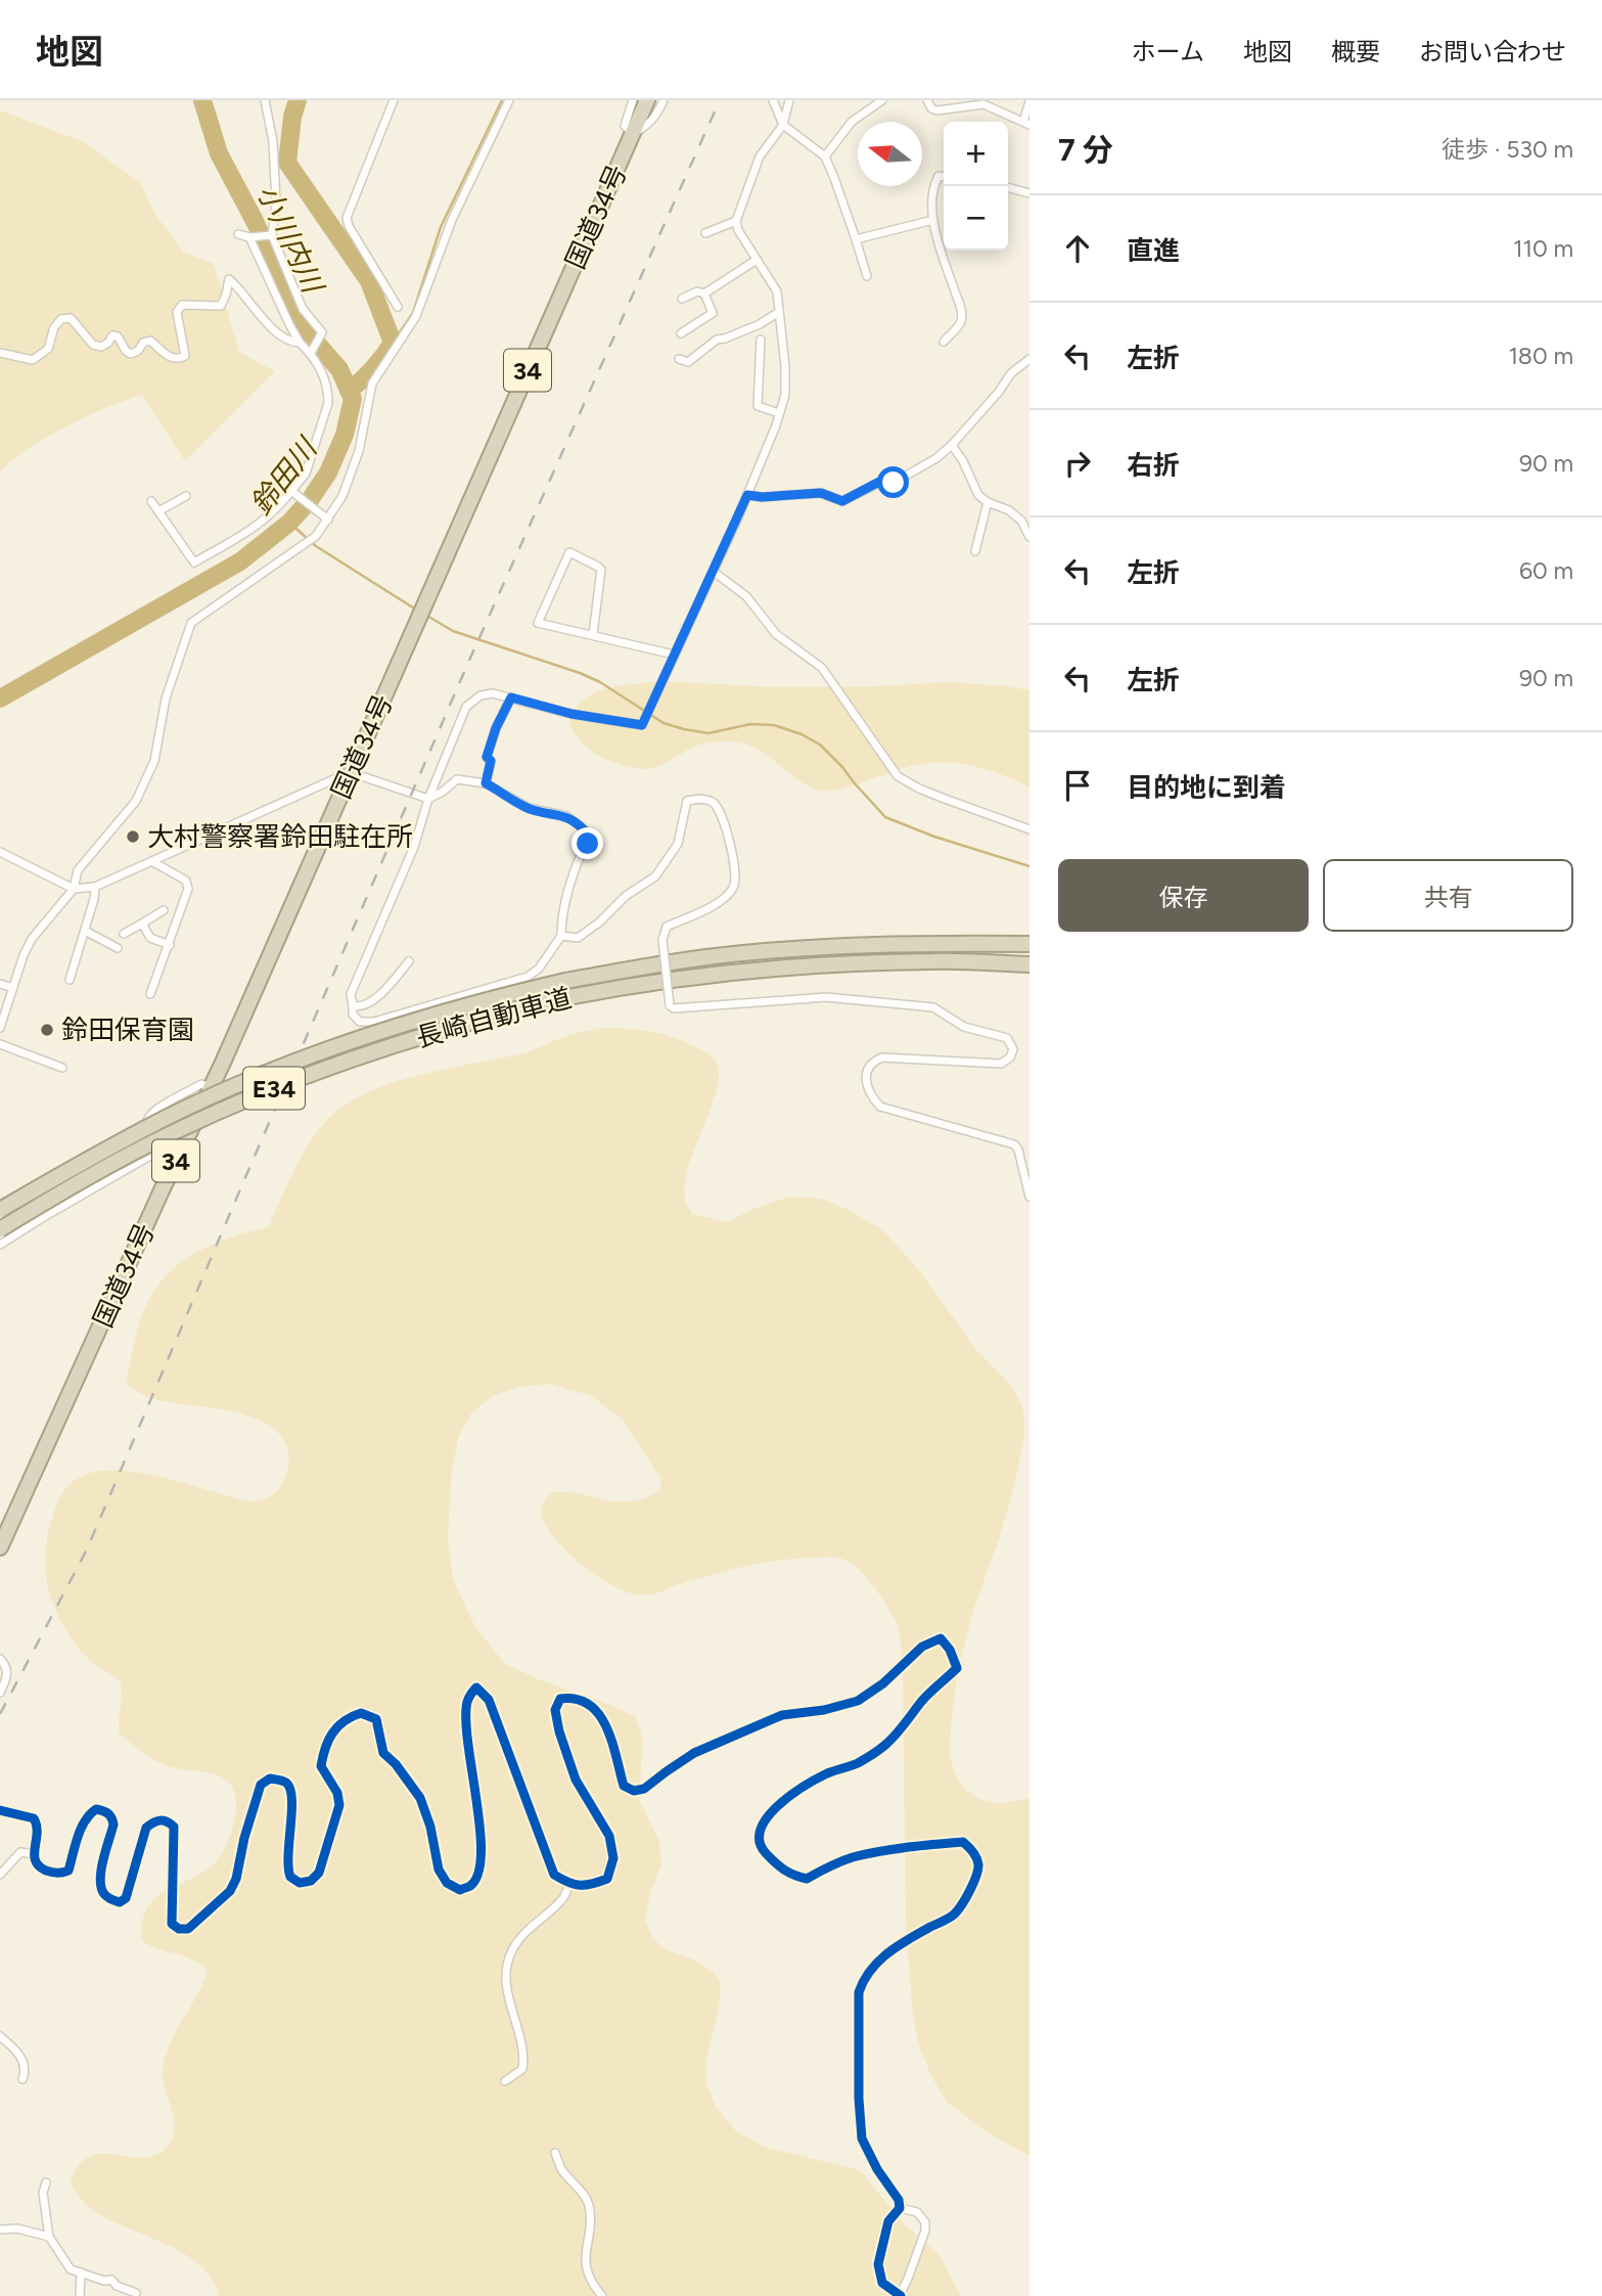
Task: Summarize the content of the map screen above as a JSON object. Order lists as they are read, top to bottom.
{
  "streets": {
    "highway": [
      "国道34号",
      "34",
      "長崎自動車道",
      "E34"
    ]
  },
  "water": ["小川内川", "鈴田川"],
  "places": ["大村警察署鈴田駐在所", "鈴田保育園"],
  "north": "left",
  "page": {
    "header": "地図",
    "nav": [
      "ホーム",
      "地図",
      "概要",
      "お問い合わせ"
    ],
    "heading": ["7 分", "徒歩 · 530 m"],
    "map_buttons": ["+", "−"],
    "list": [
      ["直進", "110 m"],
      ["左折", "180 m"],
      ["右折", "90 m"],
      ["左折", "60 m"],
      ["左折", "90 m"],
      "目的地に到着"
    ],
    "buttons": ["保存", "共有"]
  }
}
